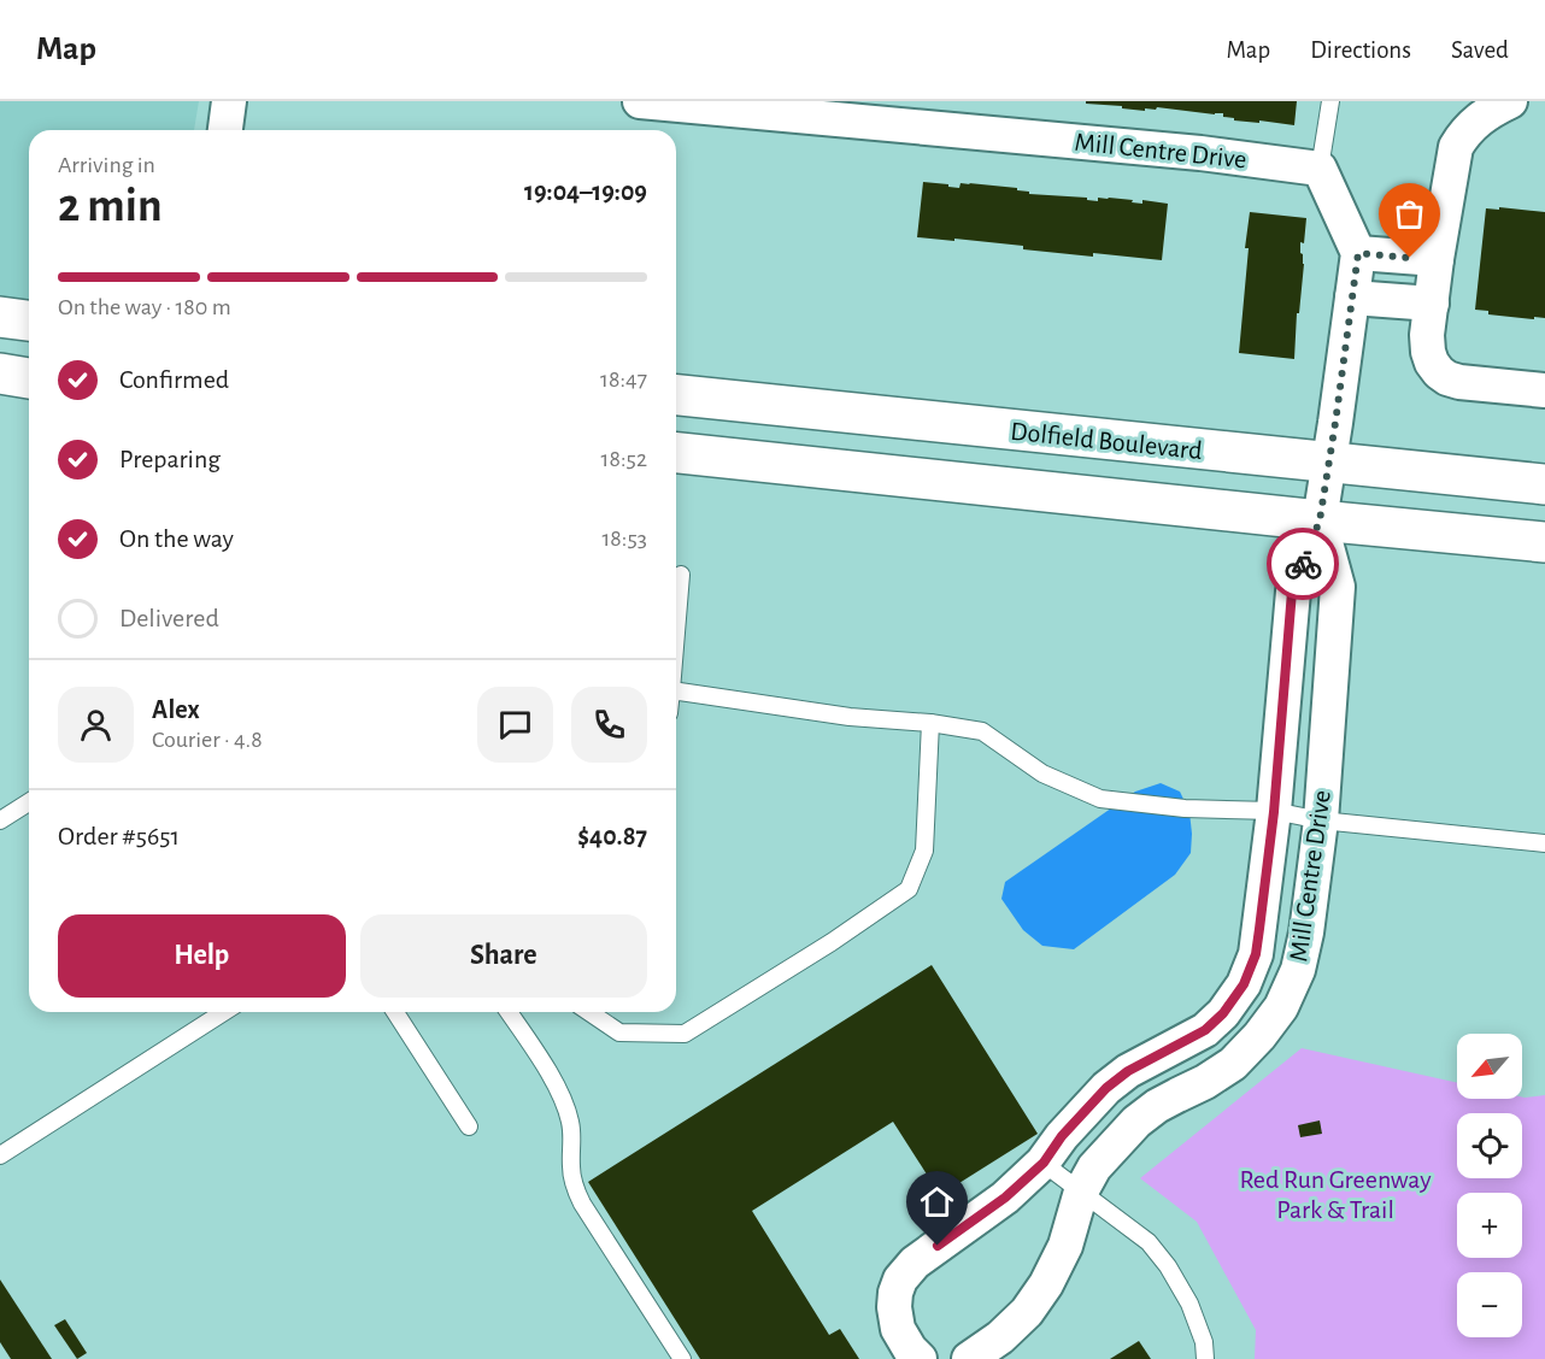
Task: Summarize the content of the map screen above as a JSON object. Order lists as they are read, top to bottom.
{
  "streets": {
    "main road": ["Dolfield Boulevard"],
    "street": ["Mill Centre Drive"]
  },
  "crossings": [
    ["Mill Centre Drive", "Dolfield Boulevard"]
  ],
  "parks": ["Red Run Greenway Park & Trail"],
  "north": "bottom left",
  "page": {
    "header": "Map",
    "nav": ["Map", "Directions", "Saved"],
    "heading": ["2 min", "Arriving in", "19:04–19:09"],
    "panel": [
      "Alex",
      "Courier · 4.8",
      "Order #5651",
      "$40.87"
    ],
    "bar": "On the way · 180 m",
    "list": [
      ["Confirmed", "18:47"],
      ["Preparing", "18:52"],
      ["On the way", "18:53"],
      "Delivered"
    ],
    "buttons": ["Help", "Share"],
    "map_buttons": ["+", "−"]
  }
}
